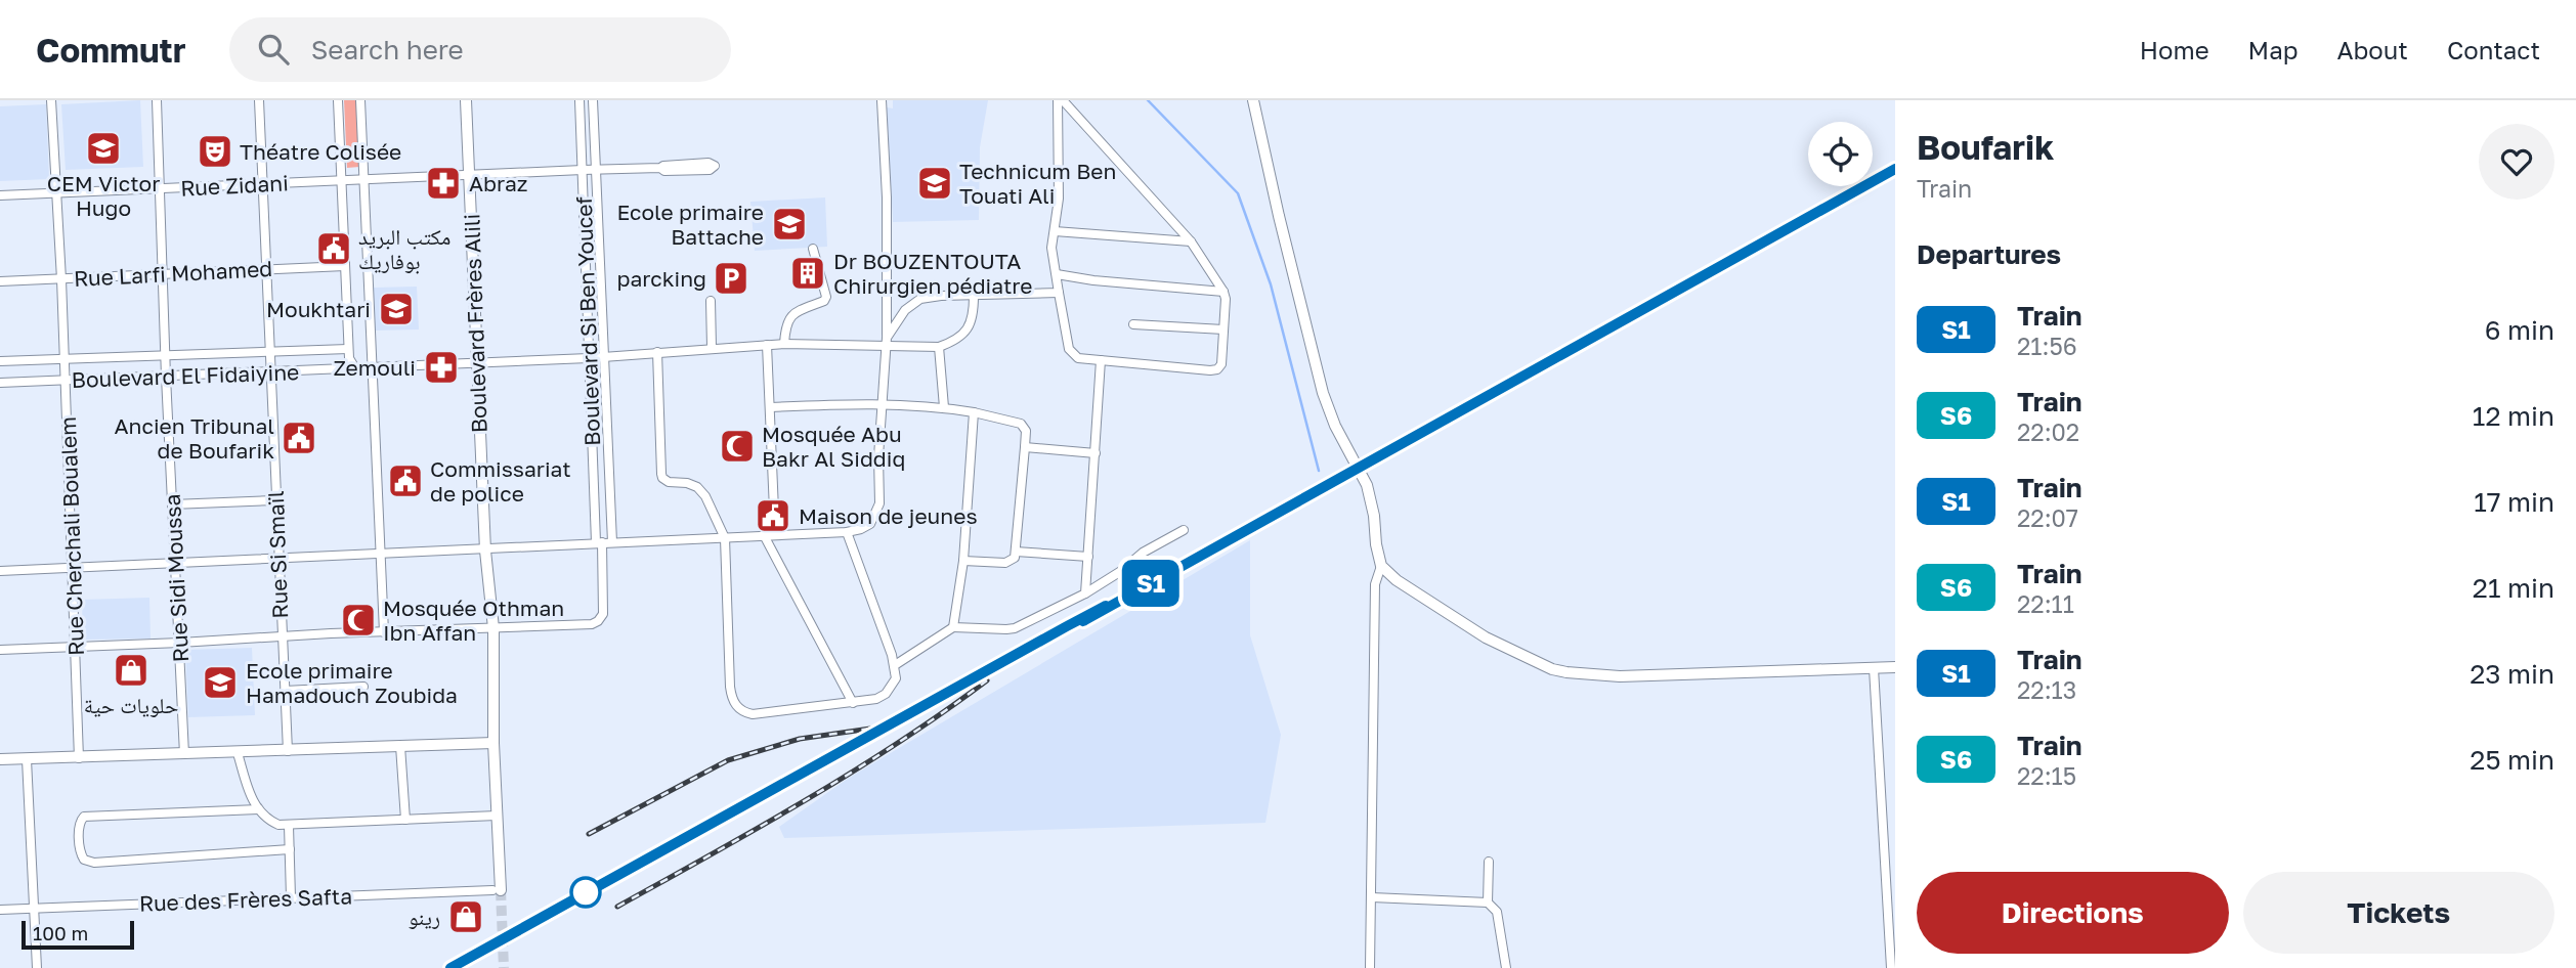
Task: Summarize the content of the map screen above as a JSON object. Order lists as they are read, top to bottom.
{
  "streets": {
    "main road": ["Boulevard Frères Alili"],
    "street": [
      "Rue Zidani",
      "Rue Larfi Mohamed",
      "Boulevard Si Ben Youcef",
      "Boulevard El Fidaiyine",
      "Rue Cherchali Boualem",
      "Rue Si Smaïl",
      "Rue Sidi Moussa",
      "Rue des Frères Safta"
    ]
  },
  "crossings": [
    ["Rue Zidani", "Boulevard Si Ben Youcef"],
    ["Rue Zidani", "Boulevard Frères Alili"],
    ["Rue Zidani", "Rue Cherchali Boualem"],
    ["Rue Zidani", "Rue Si Smaïl"],
    ["Rue Zidani", "Rue Sidi Moussa"],
    ["Rue Larfi Mohamed", "Rue Cherchali Boualem"],
    ["Rue Larfi Mohamed", "Rue Si Smaïl"],
    ["Rue Larfi Mohamed", "Rue Sidi Moussa"],
    ["Boulevard Si Ben Youcef", "Boulevard El Fidaiyine"],
    ["Boulevard Frères Alili", "Boulevard El Fidaiyine"],
    ["Boulevard Frères Alili", "Rue des Frères Safta"],
    ["Boulevard El Fidaiyine", "Rue Cherchali Boualem"],
    ["Boulevard El Fidaiyine", "Rue Si Smaïl"],
    ["Boulevard El Fidaiyine", "Rue Sidi Moussa"]
  ],
  "places": {
    "school or university": [
      "CEM Victor Hugo",
      "Technicum Ben Touati Ali",
      "Ecole primaire Battache",
      "Moukhtari",
      "Ecole primaire Hamadouch Zoubida"
    ],
    "theatre": ["Théatre Colisée"],
    "pharmacy": ["Abraz", "Zemouli"],
    "public building": [
      "مكتب البريد بوفاريك",
      "Ancien Tribunal de Boufarik",
      "Commissariat de police",
      "Maison de jeunes"
    ],
    "building": ["Dr BOUZENTOUTA Chirurgien pédiatre"],
    "parking": ["parcking"],
    "mosque": ["Mosquée Abu Bakr Al Siddiq", "Mosquée Othman Ibn Affan"],
    "shop": ["حلويات حية", "رينو"]
  },
  "scale_bar": "100 m",
  "page": {
    "header": "Commutr",
    "search": "Search here",
    "nav": [
      "Home",
      "Map",
      "About",
      "Contact"
    ],
    "on_map": "S1",
    "heading": [
      ["Boufarik", "Train"],
      "Departures"
    ],
    "list": [
      {
        "mark": "S1",
        "name": "Train",
        "note": "21:56",
        "value": "6 min"
      },
      {
        "mark": "S6",
        "name": "Train",
        "note": "22:02",
        "value": "12 min"
      },
      {
        "mark": "S1",
        "name": "Train",
        "note": "22:07",
        "value": "17 min"
      },
      {
        "mark": "S6",
        "name": "Train",
        "note": "22:11",
        "value": "21 min"
      },
      {
        "mark": "S1",
        "name": "Train",
        "note": "22:13",
        "value": "23 min"
      },
      {
        "mark": "S6",
        "name": "Train",
        "note": "22:15",
        "value": "25 min"
      }
    ],
    "buttons": ["Directions", "Tickets"],
    "scale": "100 m"
  }
}
